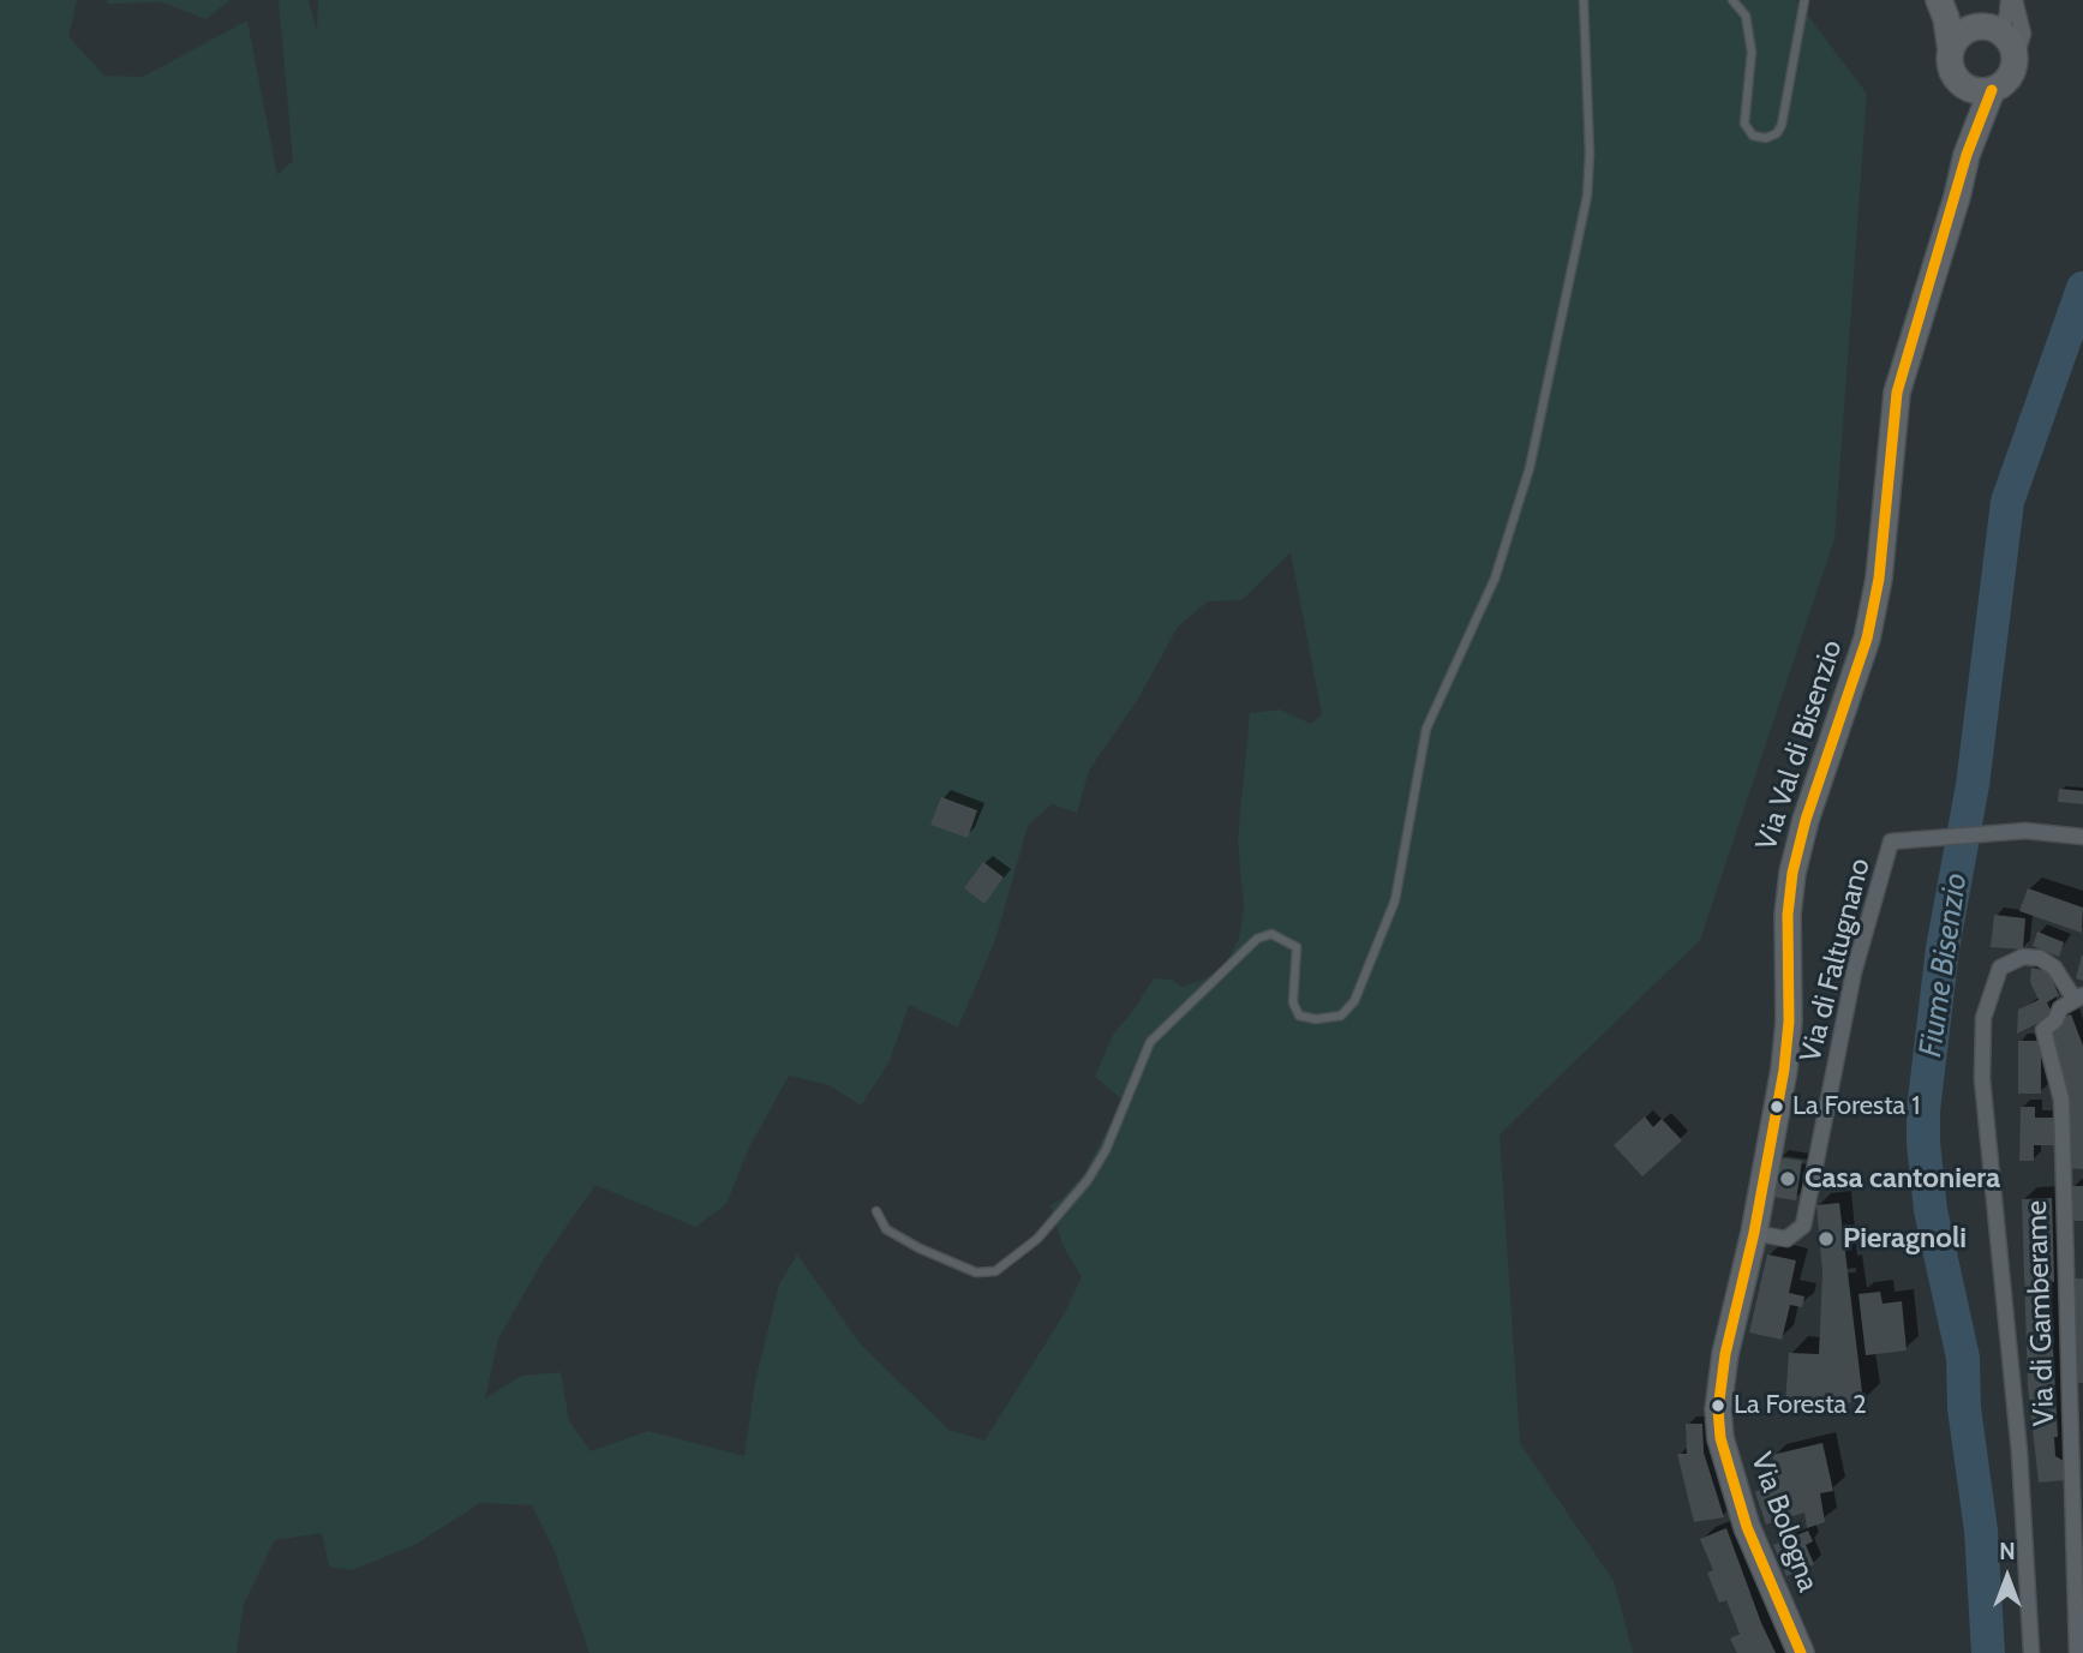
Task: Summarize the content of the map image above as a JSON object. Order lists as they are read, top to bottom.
{
  "streets": {
    "main road": ["Via Val di Bisenzio", "Via Bologna"],
    "street": ["Via di Faltugnano", "Via di Gamberame"]
  },
  "crossings": [
    ["Via Val di Bisenzio", "Via di Faltugnano"],
    ["Via Val di Bisenzio", "Via Bologna"]
  ],
  "water": ["Fiume Bisenzio"],
  "places": [
    "La Foresta 1",
    "Casa cantoniera",
    "Pieragnoli",
    "La Foresta 2"
  ],
  "north": "top"
}
